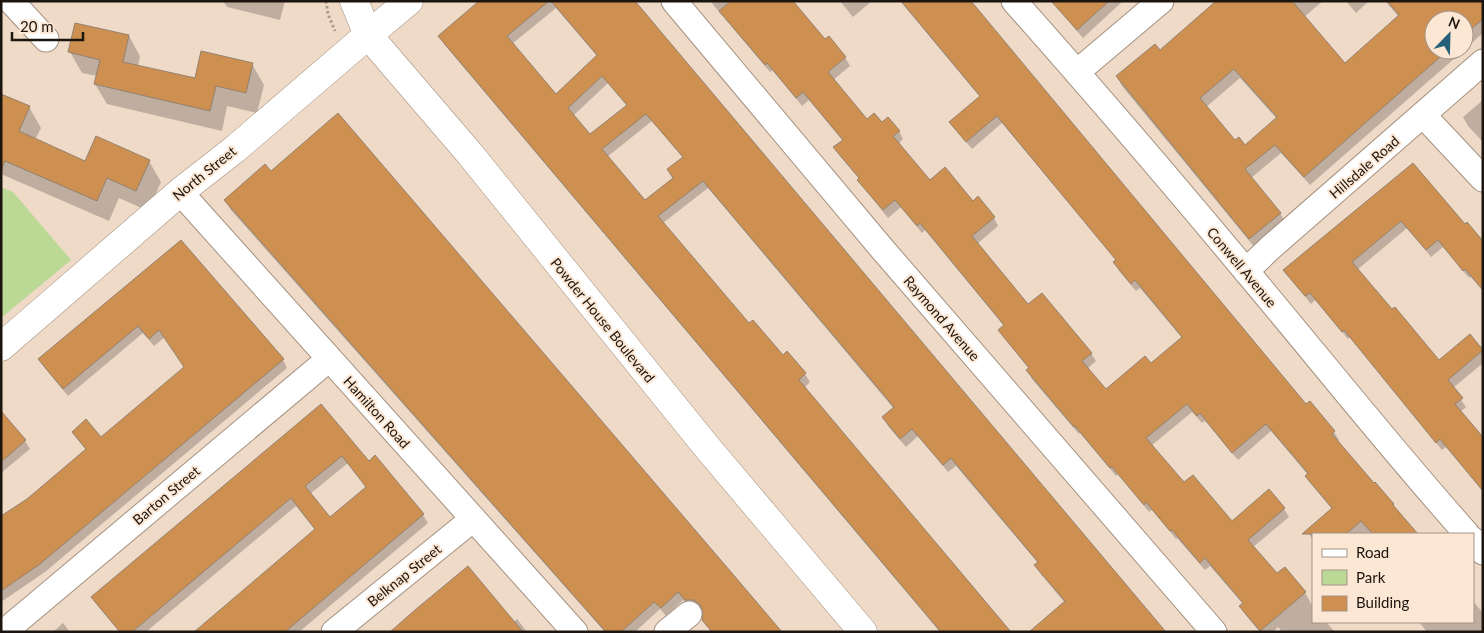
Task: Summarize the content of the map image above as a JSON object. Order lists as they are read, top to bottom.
{
  "streets": {
    "main road": ["North Street", "Powder House Boulevard"],
    "street": [
      "Hillsdale Road",
      "Conwell Avenue",
      "Raymond Avenue",
      "Hamilton Road",
      "Barton Street",
      "Belknap Street"
    ]
  },
  "crossings": [
    ["Hillsdale Road", "Conwell Avenue"],
    ["North Street", "Powder House Boulevard"],
    ["North Street", "Hamilton Road"],
    ["Hamilton Road", "Barton Street"],
    ["Hamilton Road", "Belknap Street"]
  ],
  "legend": ["Road", "Park", "Building"],
  "scale_bar": "20 m",
  "north": "top right"
}
